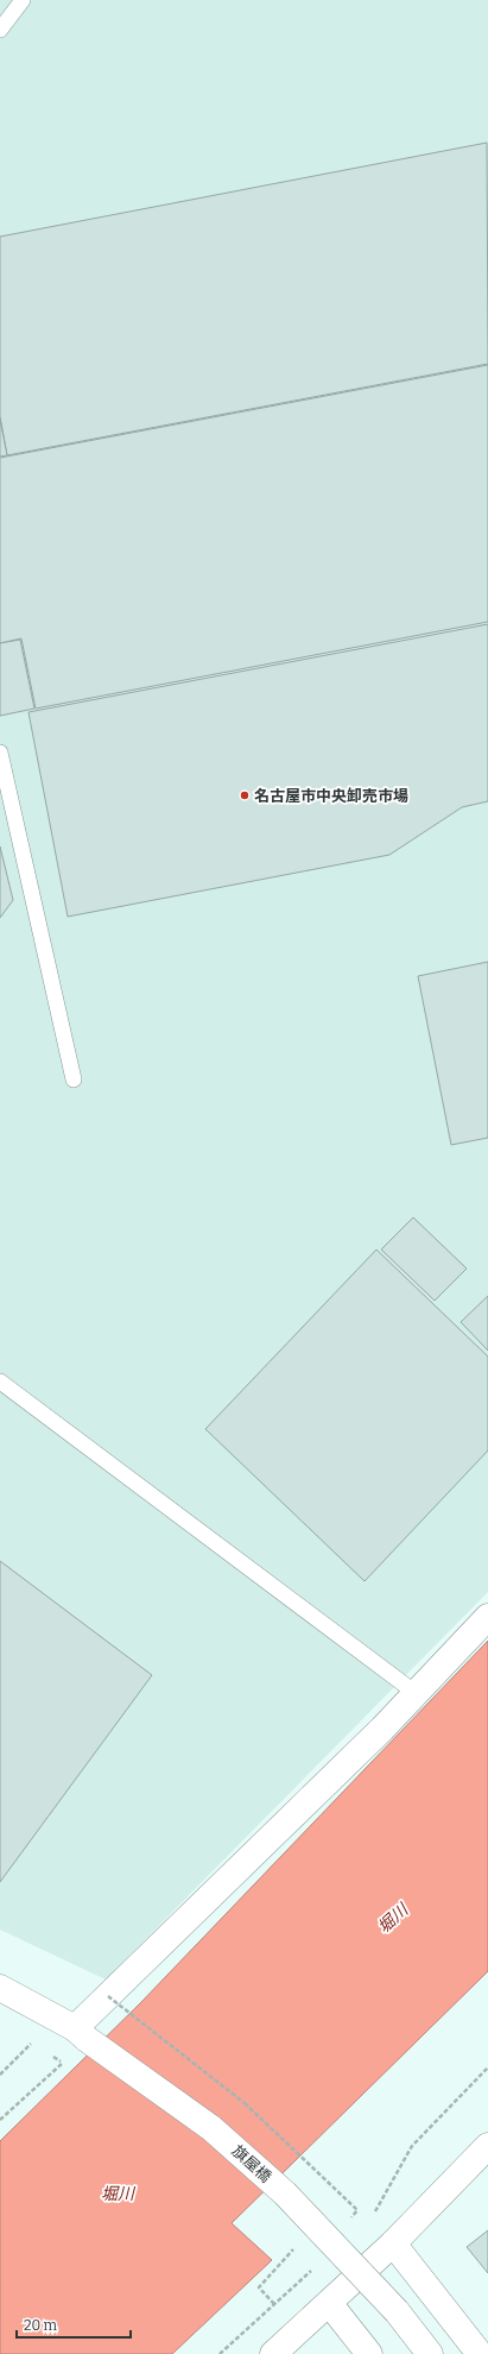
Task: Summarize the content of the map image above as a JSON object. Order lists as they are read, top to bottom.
{
  "streets": {
    "street": ["旗屋橋"]
  },
  "water": ["堀川"],
  "places": ["名古屋市中央卸売市場"],
  "scale_bar": "20 m"
}
